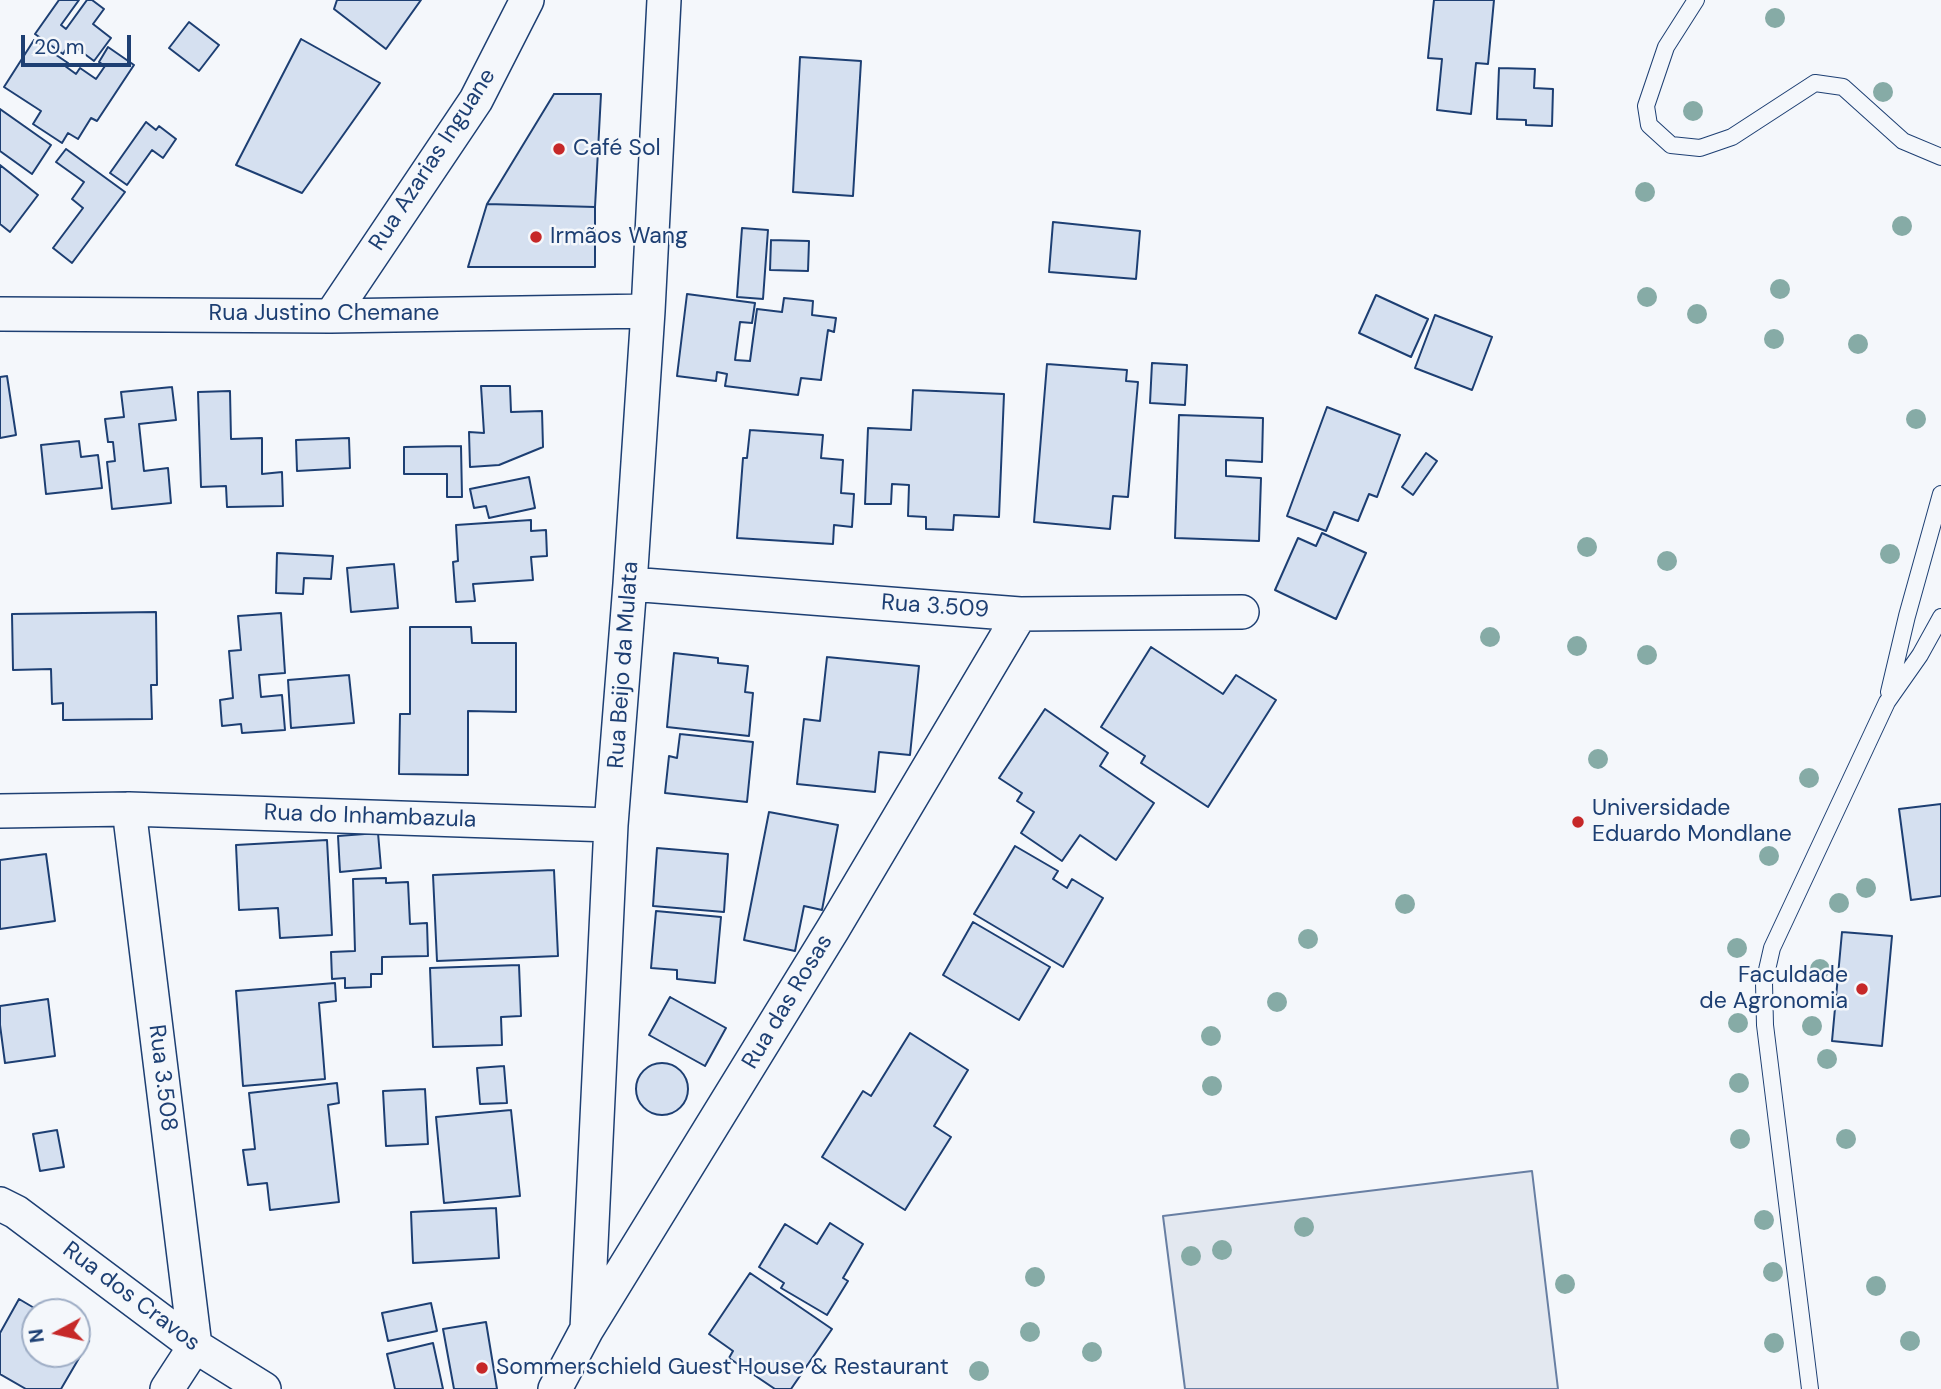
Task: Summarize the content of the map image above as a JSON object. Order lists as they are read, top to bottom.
{
  "streets": {
    "street": [
      "Rua Azarias Inguane",
      "Rua Justino Chemane",
      "Rua 3.509",
      "Rua Beijo da Mulata",
      "Rua do Inhambazula",
      "Rua das Rosas",
      "Rua 3.508",
      "Rua dos Cravos"
    ]
  },
  "crossings": [
    ["Rua Azarias Inguane", "Rua Justino Chemane"],
    ["Rua Justino Chemane", "Rua Beijo da Mulata"],
    ["Rua 3.509", "Rua Beijo da Mulata"],
    ["Rua 3.509", "Rua das Rosas"],
    ["Rua Beijo da Mulata", "Rua do Inhambazula"],
    ["Rua Beijo da Mulata", "Rua das Rosas"],
    ["Rua do Inhambazula", "Rua 3.508"],
    ["Rua 3.508", "Rua dos Cravos"]
  ],
  "places": [
    "Café Sol",
    "Irmãos Wang",
    "Universidade Eduardo Mondlane",
    "Faculdade de Agronomia",
    "Sommerschield Guest House & Restaurant"
  ],
  "scale_bar": "20 m",
  "north": "left"
}
